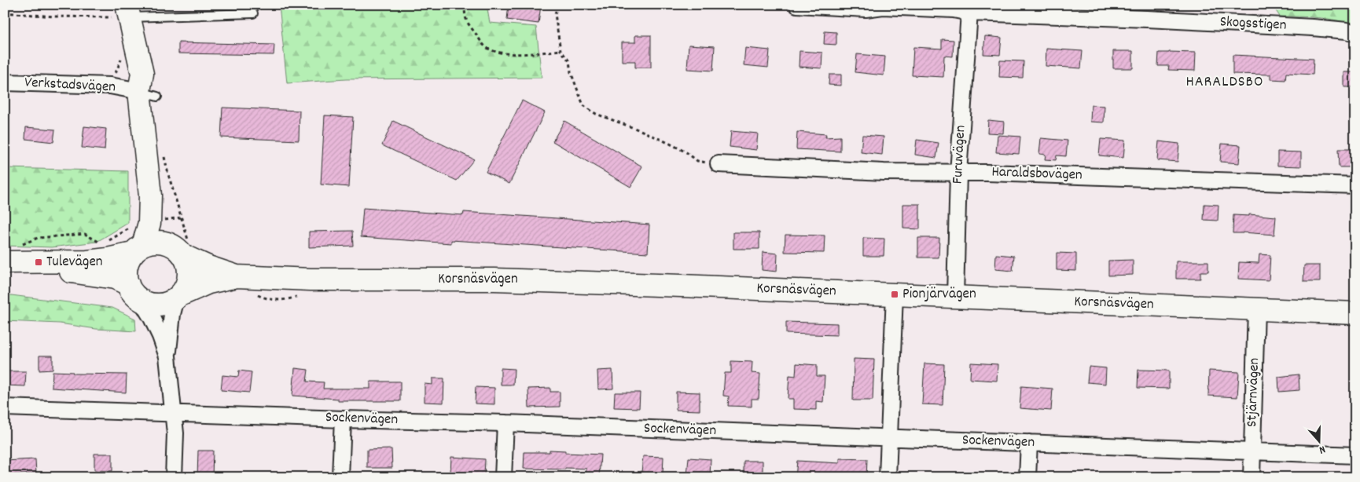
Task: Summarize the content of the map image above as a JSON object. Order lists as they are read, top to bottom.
{
  "streets": {
    "street": [
      "Skogsstigen",
      "Verkstadsvägen",
      "Furuvägen",
      "Haraldsbovägen",
      "Korsnäsvägen",
      "Stjärnvägen",
      "Sockenvägen"
    ]
  },
  "crossings": [
    ["Skogsstigen", "Furuvägen"],
    ["Furuvägen", "Haraldsbovägen"],
    ["Furuvägen", "Korsnäsvägen"],
    ["Korsnäsvägen", "Stjärnvägen"],
    ["Stjärnvägen", "Sockenvägen"]
  ],
  "districts": ["HARALDSBO"],
  "places": {
    "transit": ["Tulevägen", "Pionjärvägen"]
  },
  "north": "bottom"
}
